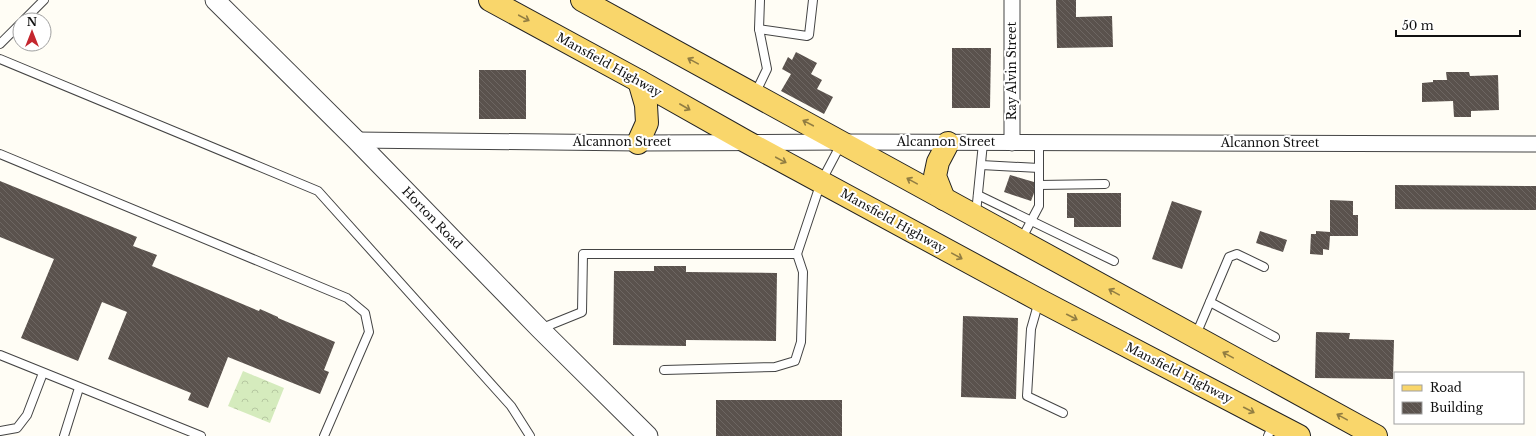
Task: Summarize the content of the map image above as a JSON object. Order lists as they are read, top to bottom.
{
  "streets": {
    "main road": ["Mansfield Highway"],
    "street": ["Ray Alvin Street", "Alcannon Street", "Horton Road"]
  },
  "crossings": [
    ["Mansfield Highway", "Alcannon Street"],
    ["Ray Alvin Street", "Alcannon Street"],
    ["Alcannon Street", "Horton Road"]
  ],
  "legend": ["Road", "Building"],
  "scale_bar": "50 m",
  "north": "top"
}
